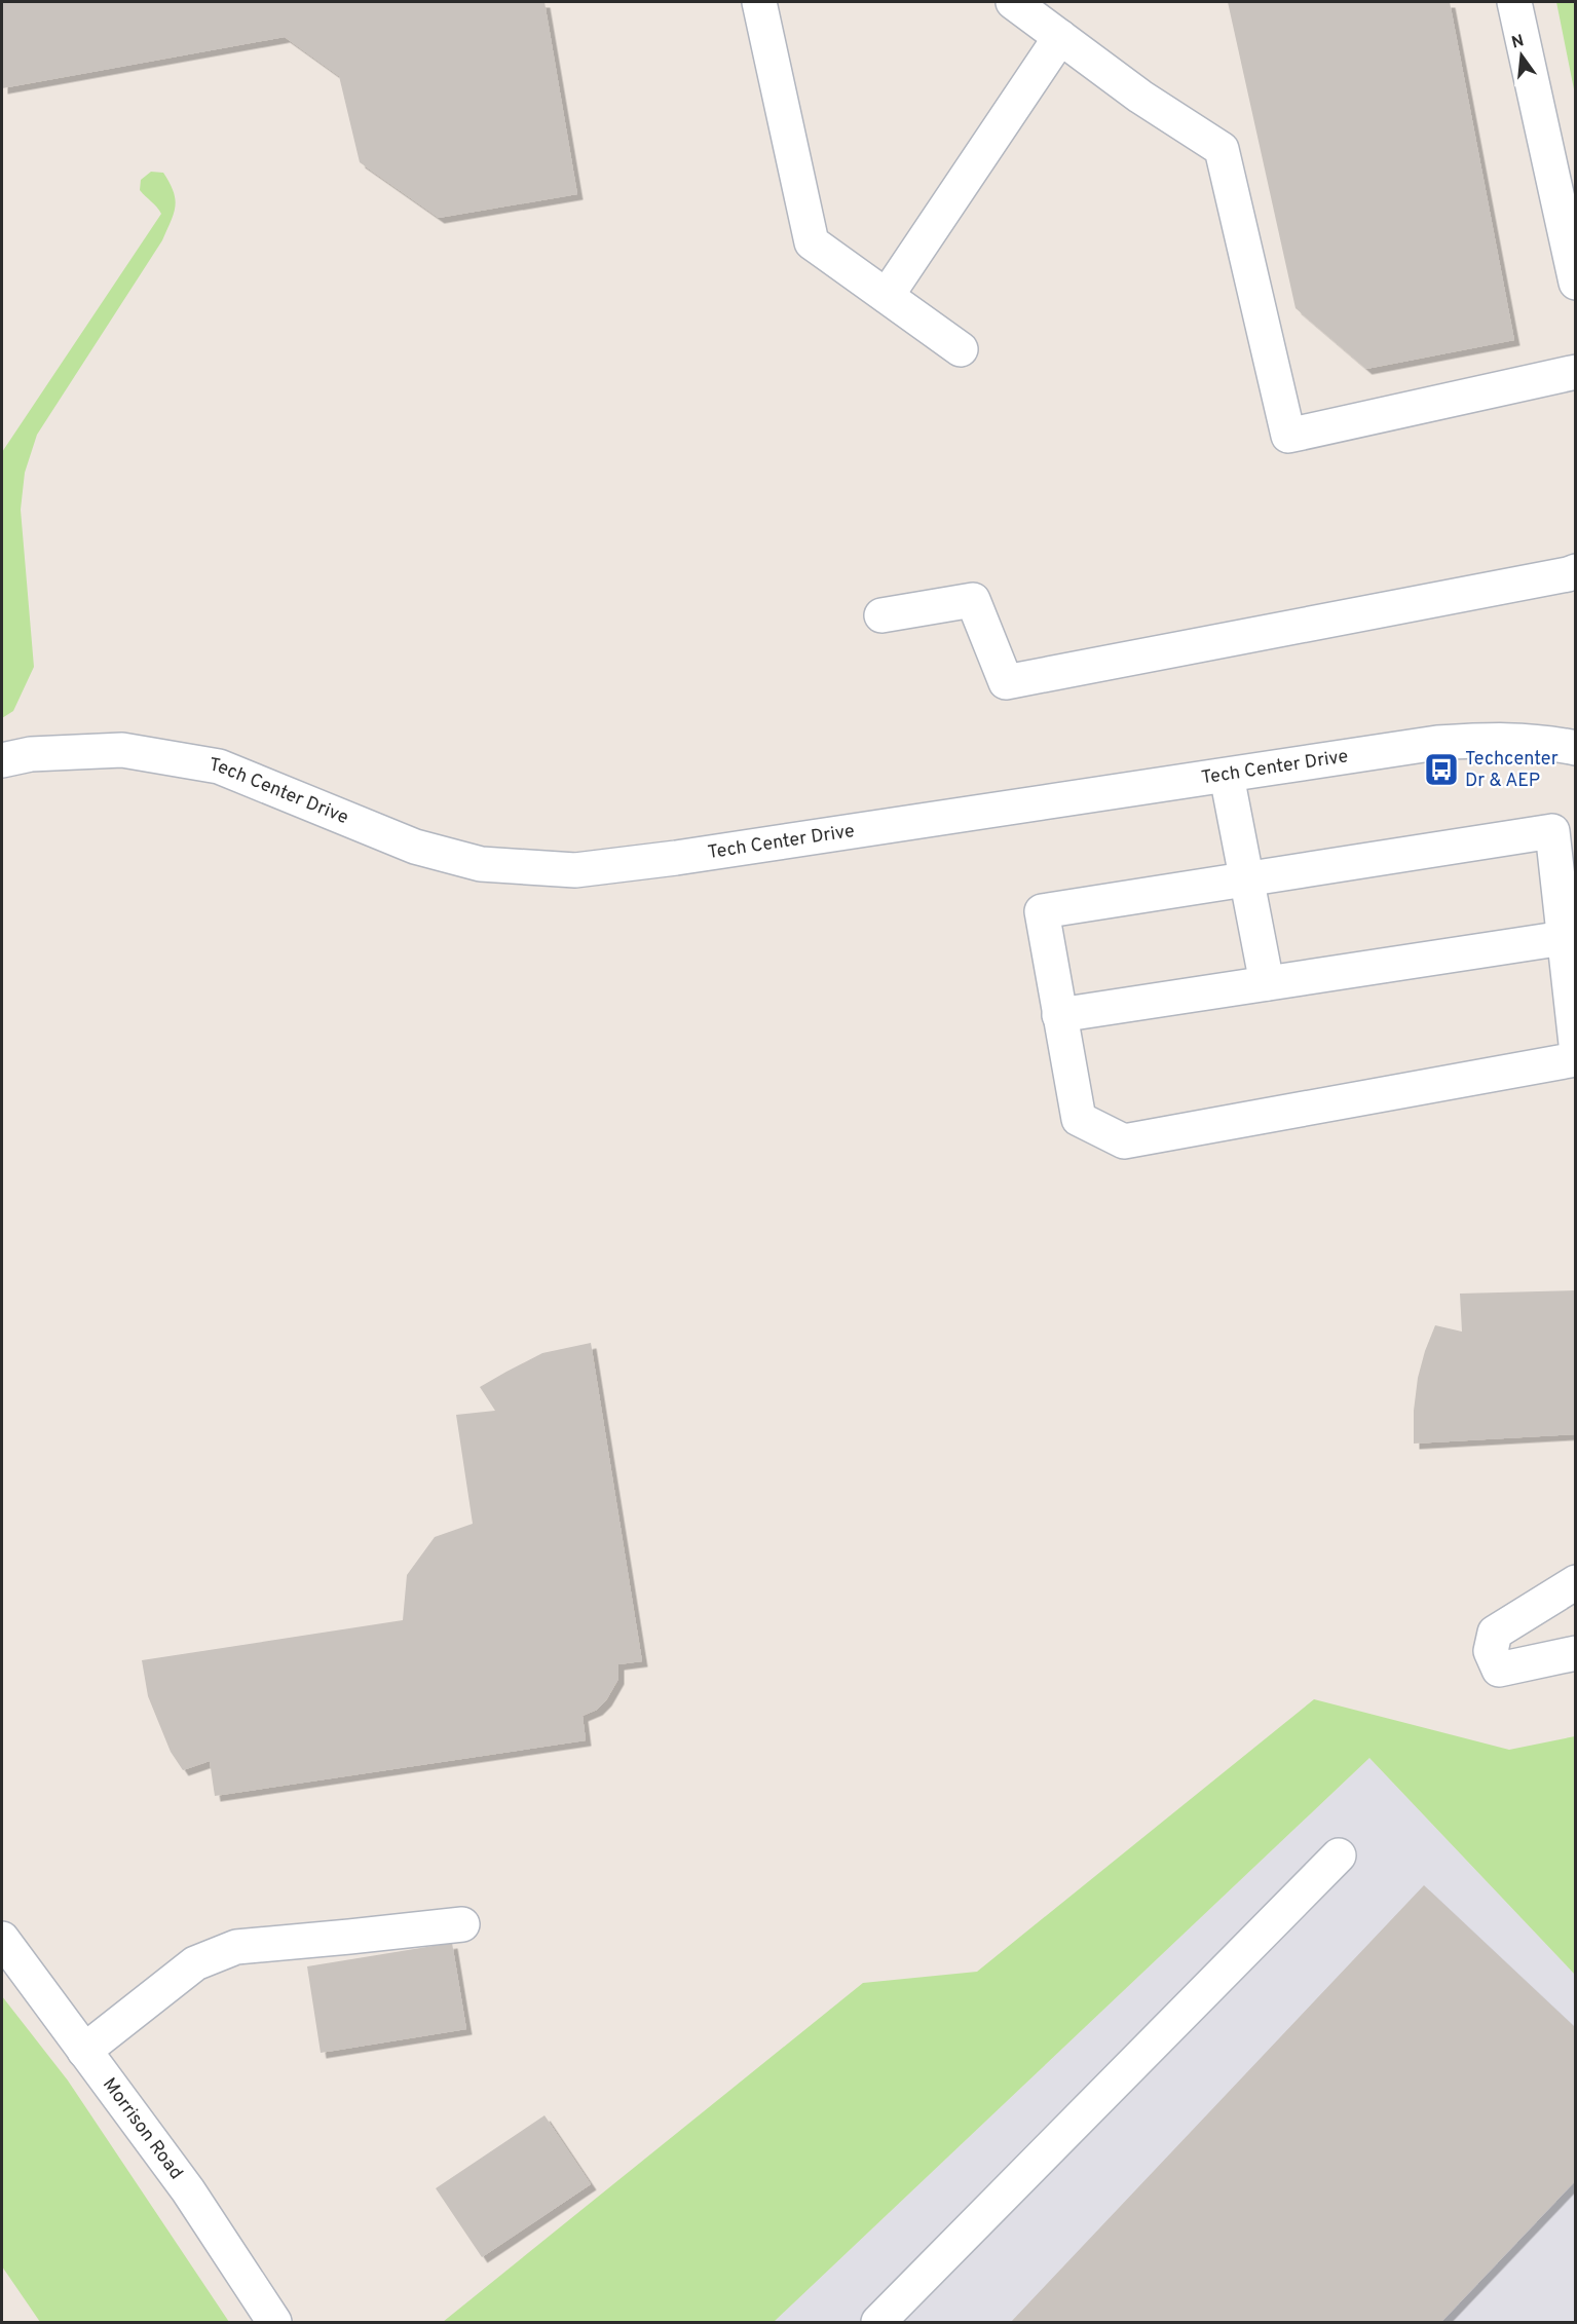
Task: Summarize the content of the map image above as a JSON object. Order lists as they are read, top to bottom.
{
  "streets": {
    "street": ["Tech Center Drive", "Morrison Road"]
  },
  "places": {
    "bus stop": ["Techcenter Dr & AEP"]
  },
  "north": "top"
}
